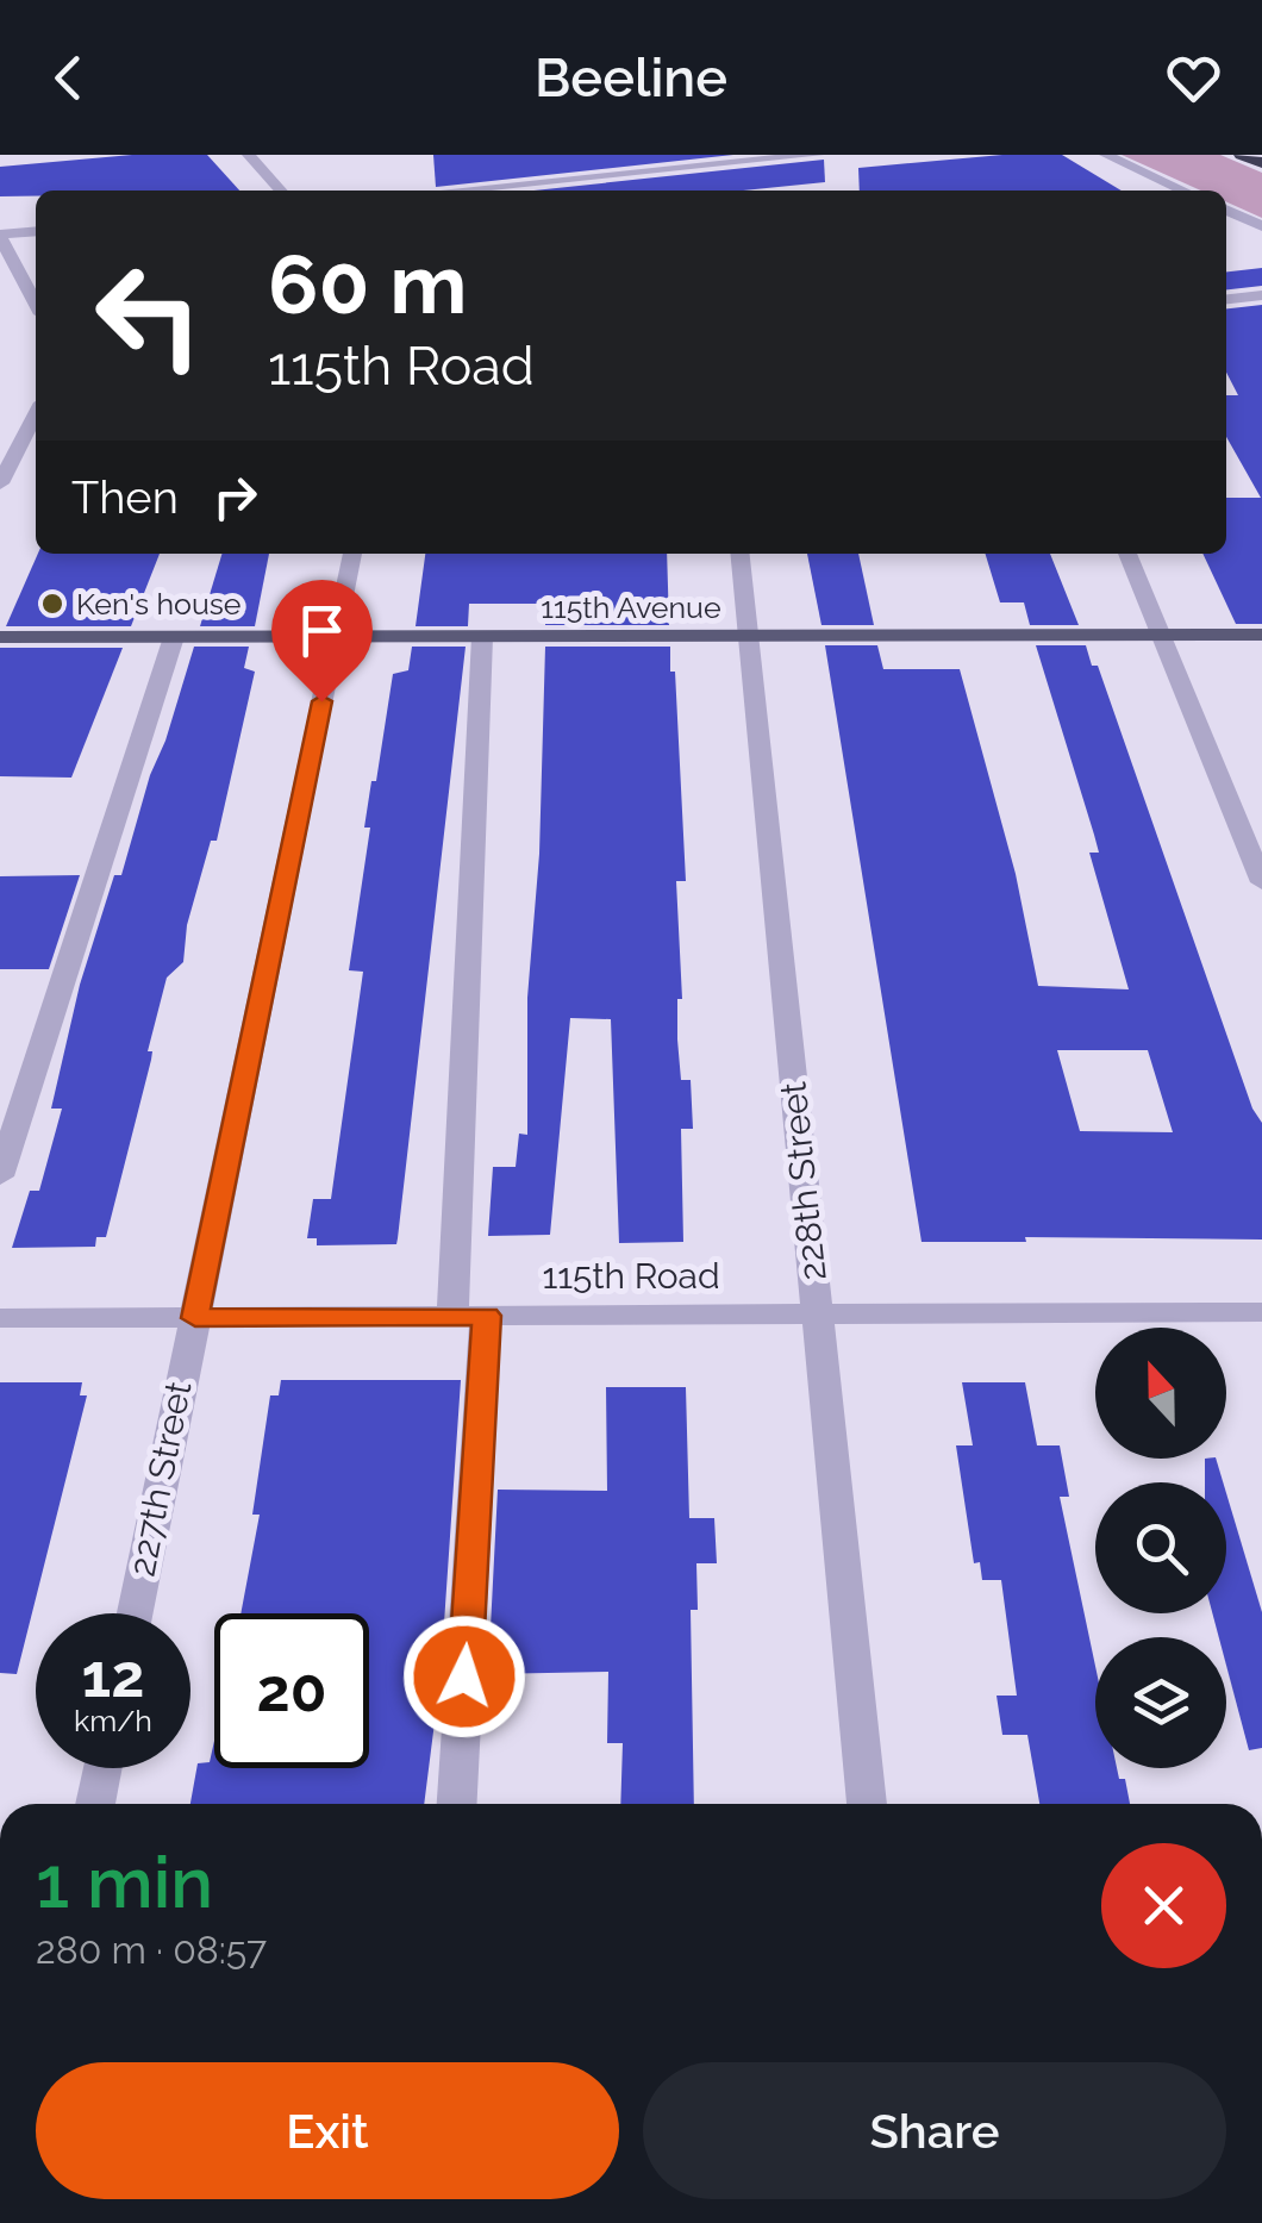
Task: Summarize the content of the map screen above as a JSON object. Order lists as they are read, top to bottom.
{
  "streets": {
    "main road": ["115th Avenue"],
    "street": ["228th Street", "115th Road", "227th Street"]
  },
  "crossings": [
    ["115th Avenue", "228th Street"],
    ["115th Avenue", "227th Street"],
    ["228th Street", "115th Road"],
    ["115th Road", "227th Street"]
  ],
  "places": ["Ken's house"],
  "north": "top",
  "page": {
    "header": "Beeline",
    "turn": ["60 m", "115th Road"],
    "then": "Then",
    "speed": "12 km/h",
    "limit": "20",
    "heading": ["1 min", "280 m · 08:57"],
    "buttons": ["Exit", "Share"]
  }
}
